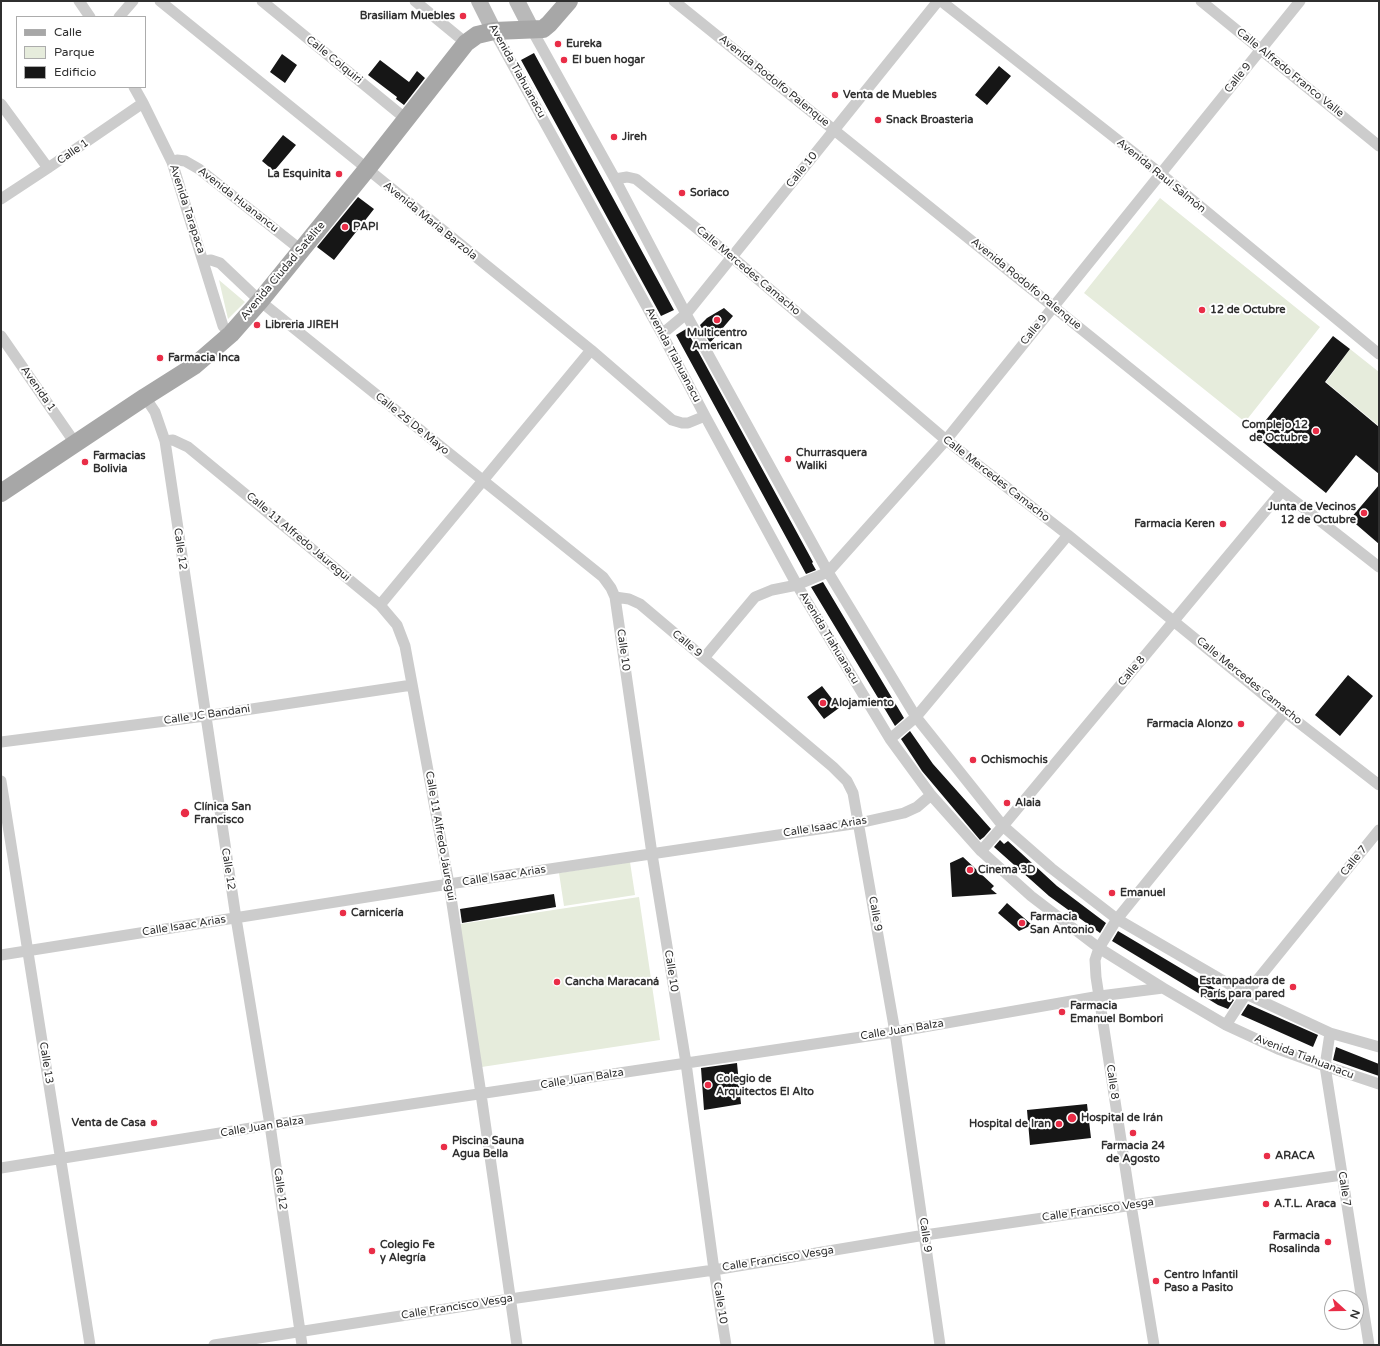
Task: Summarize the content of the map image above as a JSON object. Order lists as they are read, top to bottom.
{
  "streets": {
    "main road": ["Avenida Tiahuanacu", "Avenida Ciudad Satélite"],
    "street": [
      "Calle Colquiri",
      "Calle Alfredo Franco Valle",
      "Calle 9",
      "Avenida Rodolfo Palenque",
      "Calle 1",
      "Calle 10",
      "Avenida Raul Salmón",
      "Avenida Huanancu",
      "Avenida Tarapaca",
      "Avenida Maria Barzola",
      "Calle Mercedes Camacho",
      "Avenida 1",
      "Calle 25 De Mayo",
      "Calle 11 Alfredo Jáuregui",
      "Calle 12",
      "Calle 8",
      "Calle JC Bandani",
      "Calle Isaac Arias",
      "Calle 7",
      "Calle Juan Balza",
      "Calle 13",
      "Calle Francisco Vesga"
    ]
  },
  "crossings": [
    ["Calle Colquiri", "Avenida Ciudad Satélite"],
    ["Avenida Tiahuanacu", "Calle 9"],
    ["Avenida Tiahuanacu", "Calle 10"],
    ["Avenida Tiahuanacu", "Avenida Maria Barzola"],
    ["Avenida Tiahuanacu", "Avenida Ciudad Satélite"],
    ["Avenida Tiahuanacu", "Calle 8"],
    ["Avenida Tiahuanacu", "Calle Isaac Arias"],
    ["Avenida Tiahuanacu", "Calle 7"],
    ["Avenida Tiahuanacu", "Calle Juan Balza"],
    ["Calle Alfredo Franco Valle", "Calle 9"],
    ["Calle 9", "Avenida Rodolfo Palenque"],
    ["Calle 9", "Calle 10"],
    ["Calle 9", "Avenida Raul Salmón"],
    ["Calle 9", "Calle Mercedes Camacho"],
    ["Calle 9", "Calle 25 De Mayo"],
    ["Calle 9", "Calle Isaac Arias"],
    ["Calle 9", "Calle Juan Balza"],
    ["Calle 9", "Calle Francisco Vesga"],
    ["Avenida Rodolfo Palenque", "Calle 10"],
    ["Avenida Rodolfo Palenque", "Calle 8"],
    ["Calle 1", "Avenida Tarapaca"],
    ["Calle 10", "Calle Mercedes Camacho"],
    ["Calle 10", "Calle 25 De Mayo"],
    ["Calle 10", "Calle Isaac Arias"],
    ["Calle 10", "Calle Juan Balza"],
    ["Calle 10", "Calle Francisco Vesga"],
    ["Avenida Huanancu", "Avenida Tarapaca"],
    ["Avenida Huanancu", "Avenida Ciudad Satélite"],
    ["Avenida Tarapaca", "Avenida Ciudad Satélite"],
    ["Avenida Tarapaca", "Calle 25 De Mayo"],
    ["Avenida Maria Barzola", "Avenida Ciudad Satélite"],
    ["Avenida Ciudad Satélite", "Avenida 1"],
    ["Avenida Ciudad Satélite", "Calle 25 De Mayo"],
    ["Avenida Ciudad Satélite", "Calle 12"],
    ["Calle Mercedes Camacho", "Calle 8"],
    ["Calle 11 Alfredo Jáuregui", "Calle 12"],
    ["Calle 11 Alfredo Jáuregui", "Calle JC Bandani"],
    ["Calle 11 Alfredo Jáuregui", "Calle Isaac Arias"],
    ["Calle 11 Alfredo Jáuregui", "Calle Juan Balza"],
    ["Calle 11 Alfredo Jáuregui", "Calle Francisco Vesga"],
    ["Calle 12", "Calle JC Bandani"],
    ["Calle 12", "Calle Isaac Arias"],
    ["Calle 12", "Calle Juan Balza"],
    ["Calle 12", "Calle Francisco Vesga"],
    ["Calle 8", "Calle Juan Balza"],
    ["Calle 8", "Calle Francisco Vesga"],
    ["Calle Isaac Arias", "Calle 13"],
    ["Calle 7", "Calle Francisco Vesga"],
    ["Calle Juan Balza", "Calle 13"]
  ],
  "places": [
    "Brasiliam Muebles",
    "Eureka",
    "El buen hogar",
    "Venta de Muebles",
    "Snack Broasteria",
    "Jireh",
    "La Esquinita",
    "Soriaco",
    "PAPI",
    "12 de Octubre",
    "Multicentro American",
    "Libreria JIREH",
    "Farmacia Inca",
    "Complejo 12 de Octubre",
    "Churrasquera Waliki",
    "Farmacias Bolivia",
    "Junta de Vecinos 12 de Octubre",
    "Farmacia Keren",
    "Alojamiento",
    "Farmacia Alonzo",
    "Ochismochis",
    "Alaia",
    "Clínica San Francisco",
    "Cinema 3D",
    "Emanuel",
    "Carnicería",
    "Farmacia San Antonio",
    "Cancha Maracaná",
    "Estampadora de París para pared",
    "Farmacia Emanuel Bombori",
    "Colegio de Arquitectos El Alto",
    "Hospital de Irán",
    "Venta de Casa",
    "Hospital de Iran",
    "Farmacia 24 de Agosto",
    "Piscina Sauna Agua Bella",
    "ARACA",
    "A.T.L. Araca",
    "Farmacia Rosalinda",
    "Colegio Fe y Alegría",
    "Centro Infantil Paso a Pasito"
  ],
  "legend": ["Calle", "Parque", "Edificio"],
  "north": "right"
}
